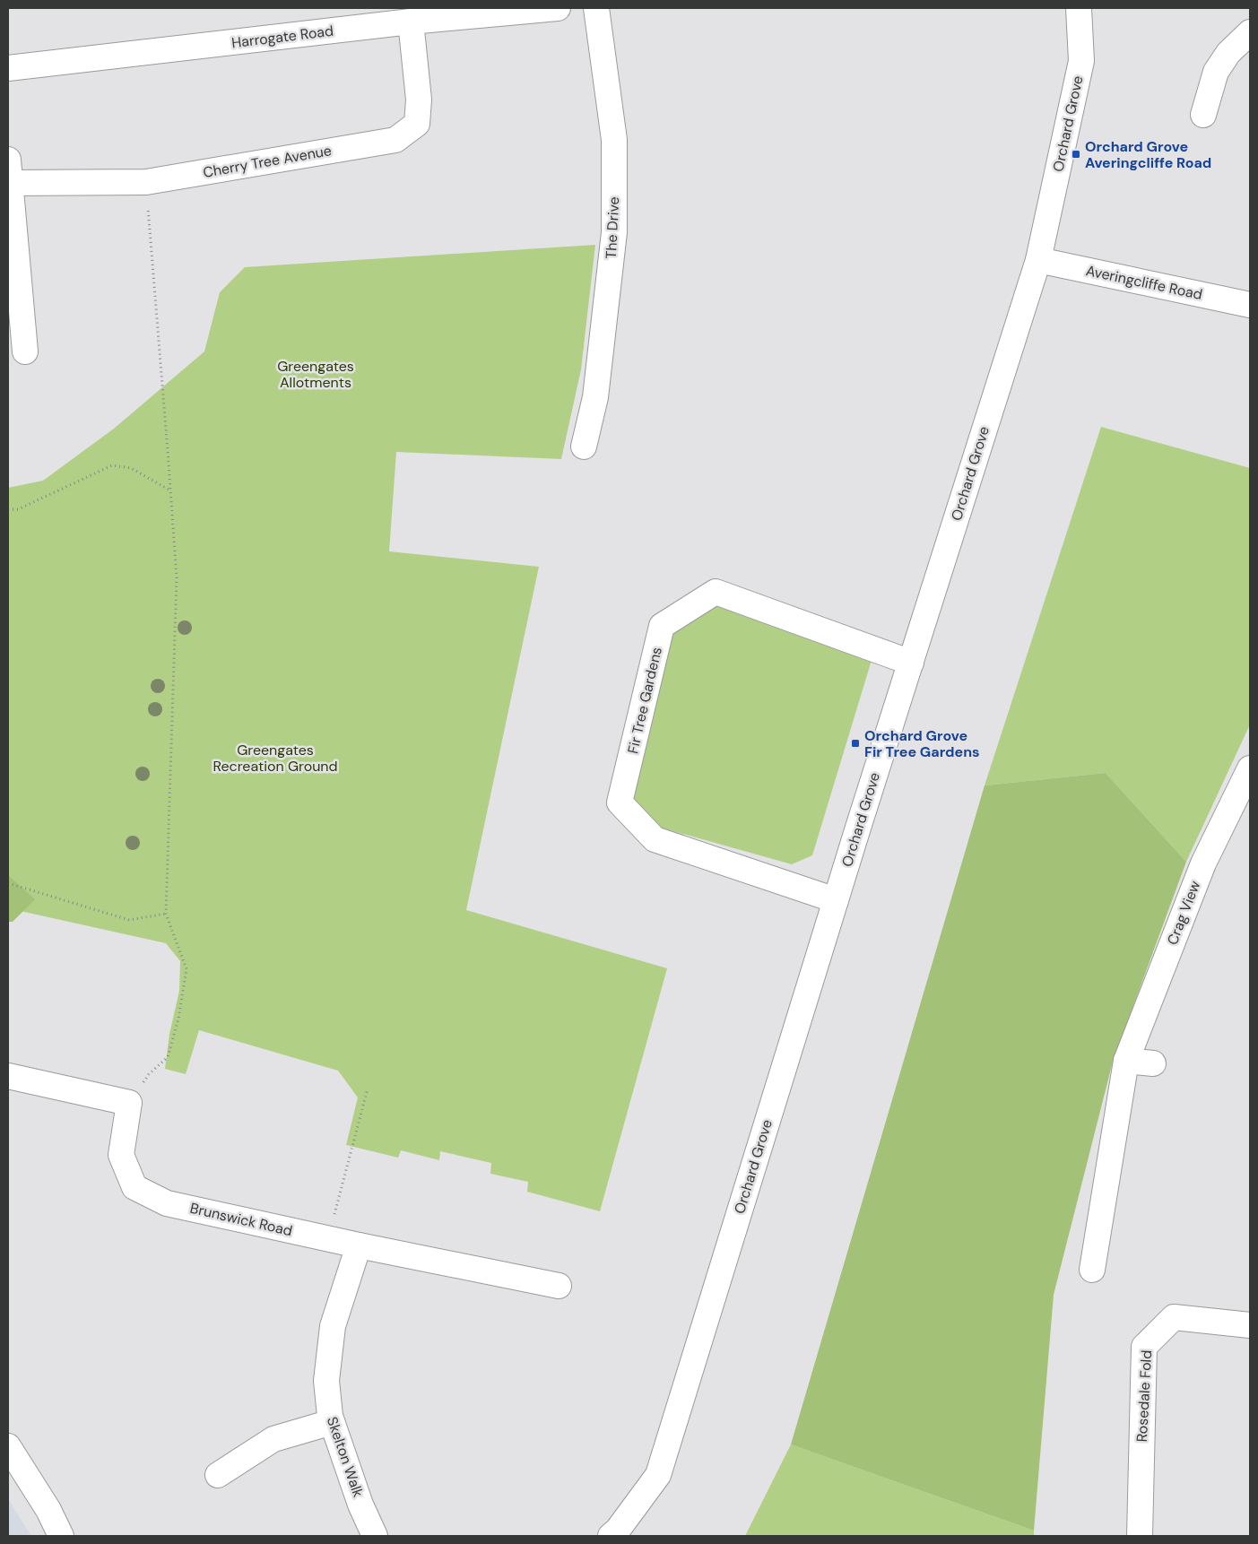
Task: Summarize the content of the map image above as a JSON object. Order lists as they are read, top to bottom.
{
  "streets": {
    "street": [
      "Harrogate Road",
      "Orchard Grove",
      "Cherry Tree Avenue",
      "The Drive",
      "Averingcliffe Road",
      "Fir Tree Gardens",
      "Crag View",
      "Brunswick Road",
      "Rosedale Fold",
      "Skelton Walk"
    ]
  },
  "crossings": [
    ["Harrogate Road", "Cherry Tree Avenue"],
    ["Orchard Grove", "Averingcliffe Road"],
    ["Orchard Grove", "Fir Tree Gardens"],
    ["Brunswick Road", "Skelton Walk"]
  ],
  "parks": ["Greengates Allotments", "Greengates Recreation Ground"],
  "places": {
    "transit": ["Orchard Grove Averingcliffe Road", "Orchard Grove Fir Tree Gardens"]
  }
}
